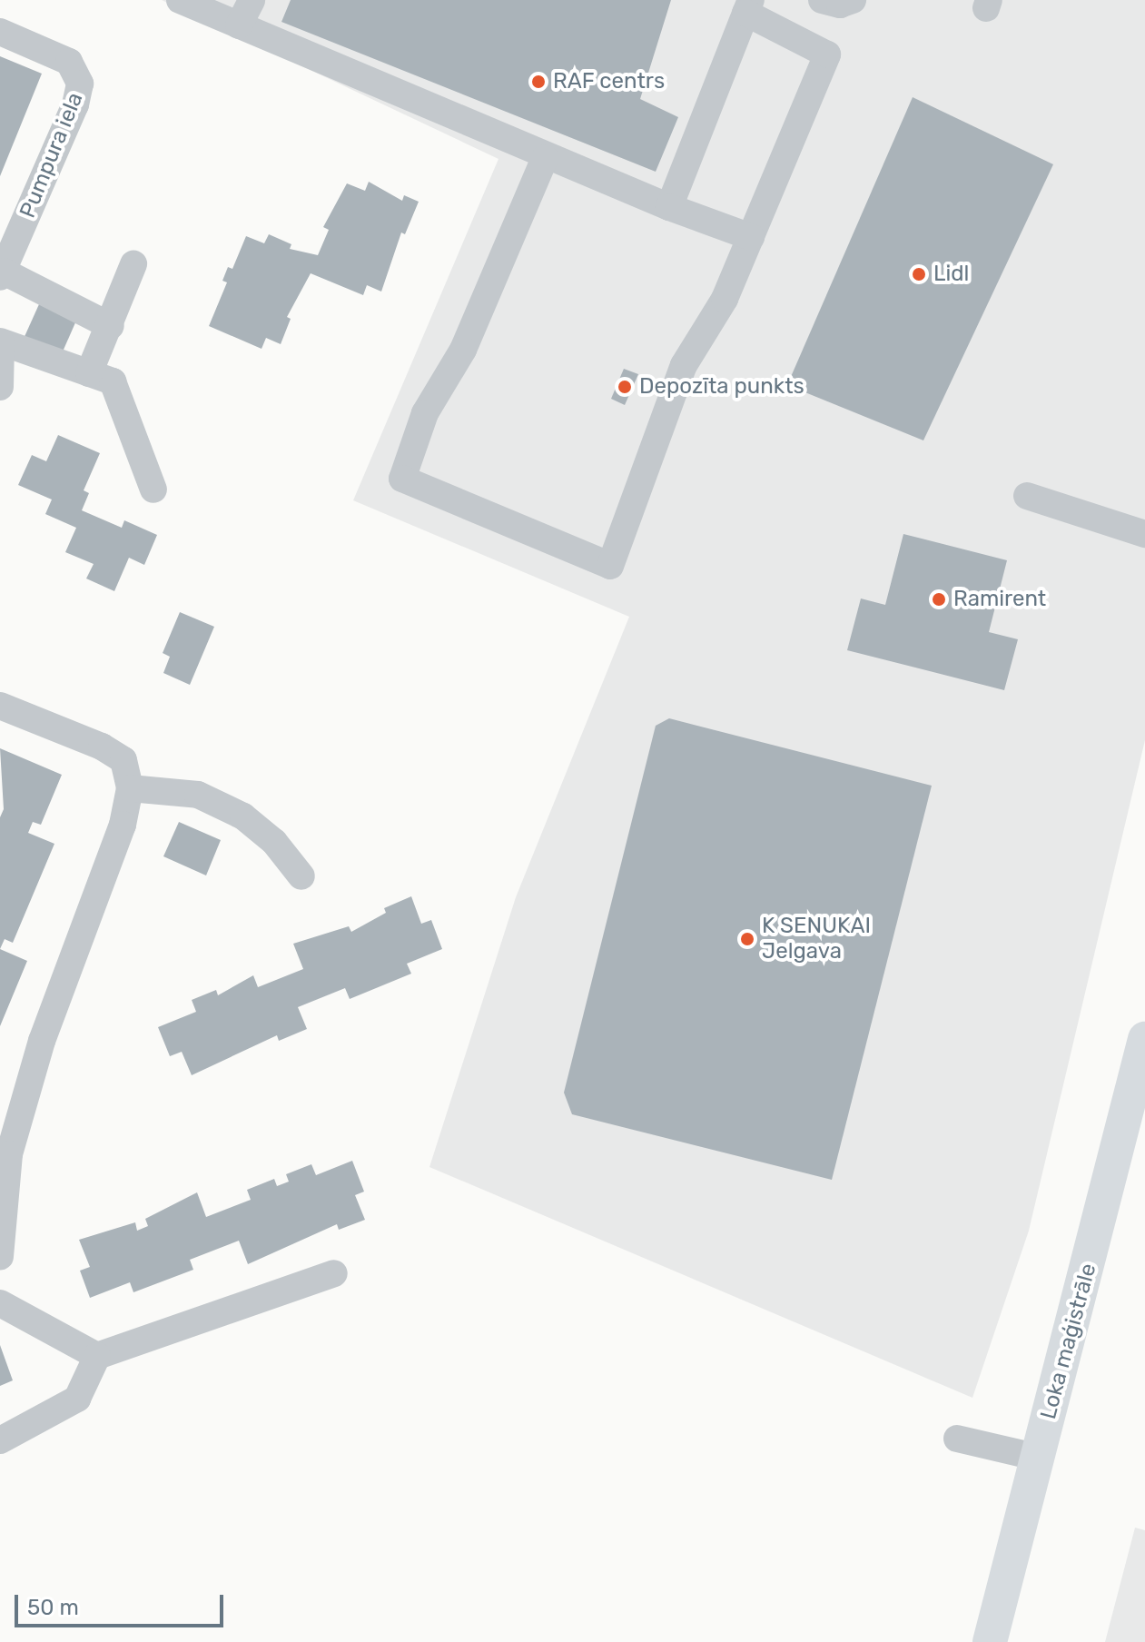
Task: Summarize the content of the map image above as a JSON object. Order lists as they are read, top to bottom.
{
  "streets": {
    "main road": ["Loka maģistrāle"],
    "street": ["Pumpura iela"]
  },
  "places": [
    "RAF centrs",
    "Lidl",
    "Depozīta punkts",
    "Ramirent",
    "K SENUKAI Jelgava"
  ],
  "scale_bar": "50 m"
}
